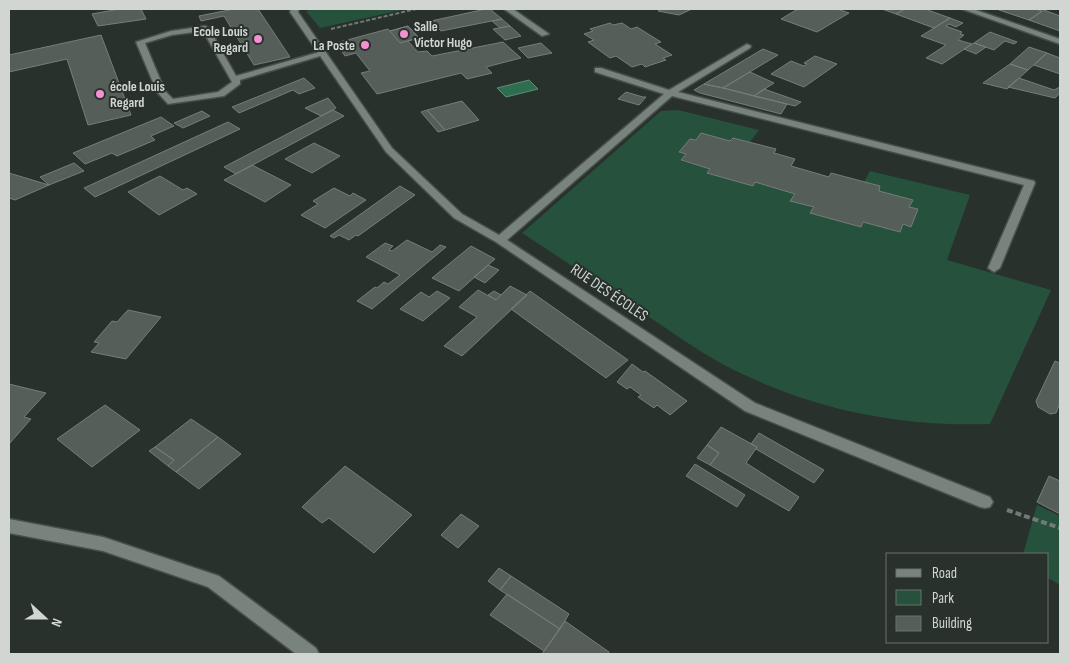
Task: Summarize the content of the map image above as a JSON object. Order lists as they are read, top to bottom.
{
  "streets": {
    "street": ["RUE DES ÉCOLES"]
  },
  "places": [
    "Salle Victor Hugo",
    "Ecole Louis Regard",
    "La Poste",
    "école Louis Regard"
  ],
  "legend": ["Road", "Park", "Building"],
  "north": "right"
}
